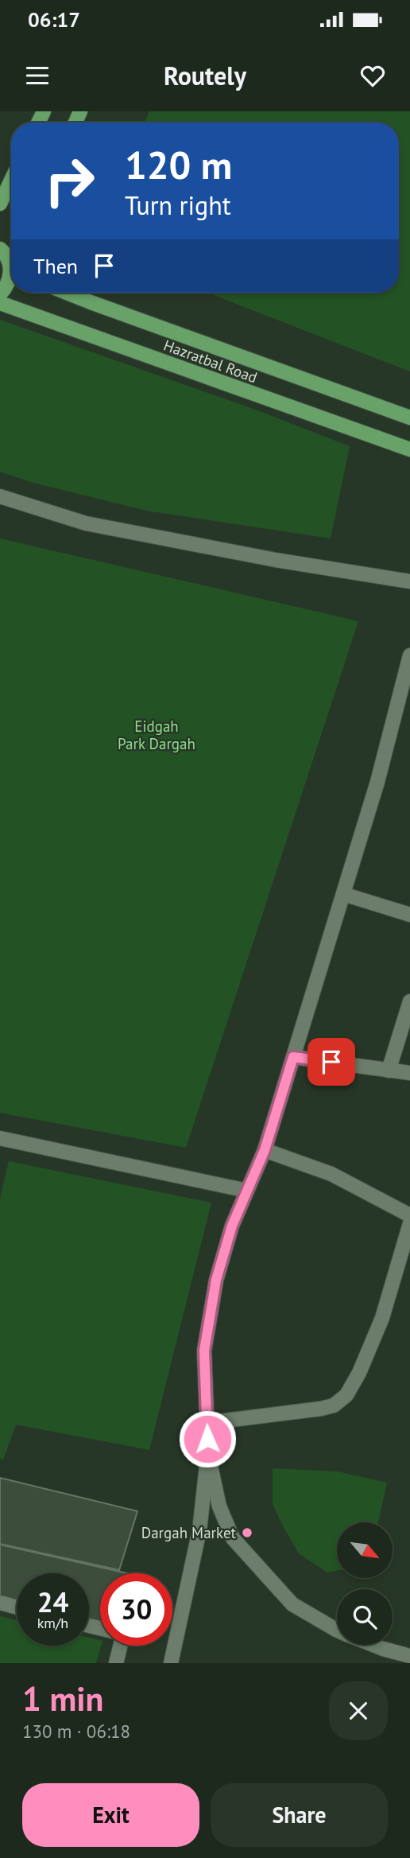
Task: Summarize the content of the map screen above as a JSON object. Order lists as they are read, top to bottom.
{
  "streets": {
    "main road": ["Hazratbal Road"]
  },
  "parks": ["Eidgah Park Dargah"],
  "places": ["Dargah Market"],
  "north": "bottom right",
  "page": {
    "status": "06:17",
    "header": "Routely",
    "turn": ["120 m", "Turn right"],
    "then": "Then",
    "speed": "24 km/h",
    "limit": "30",
    "heading": ["1 min", "130 m · 06:18"],
    "buttons": ["Exit", "Share"]
  }
}
